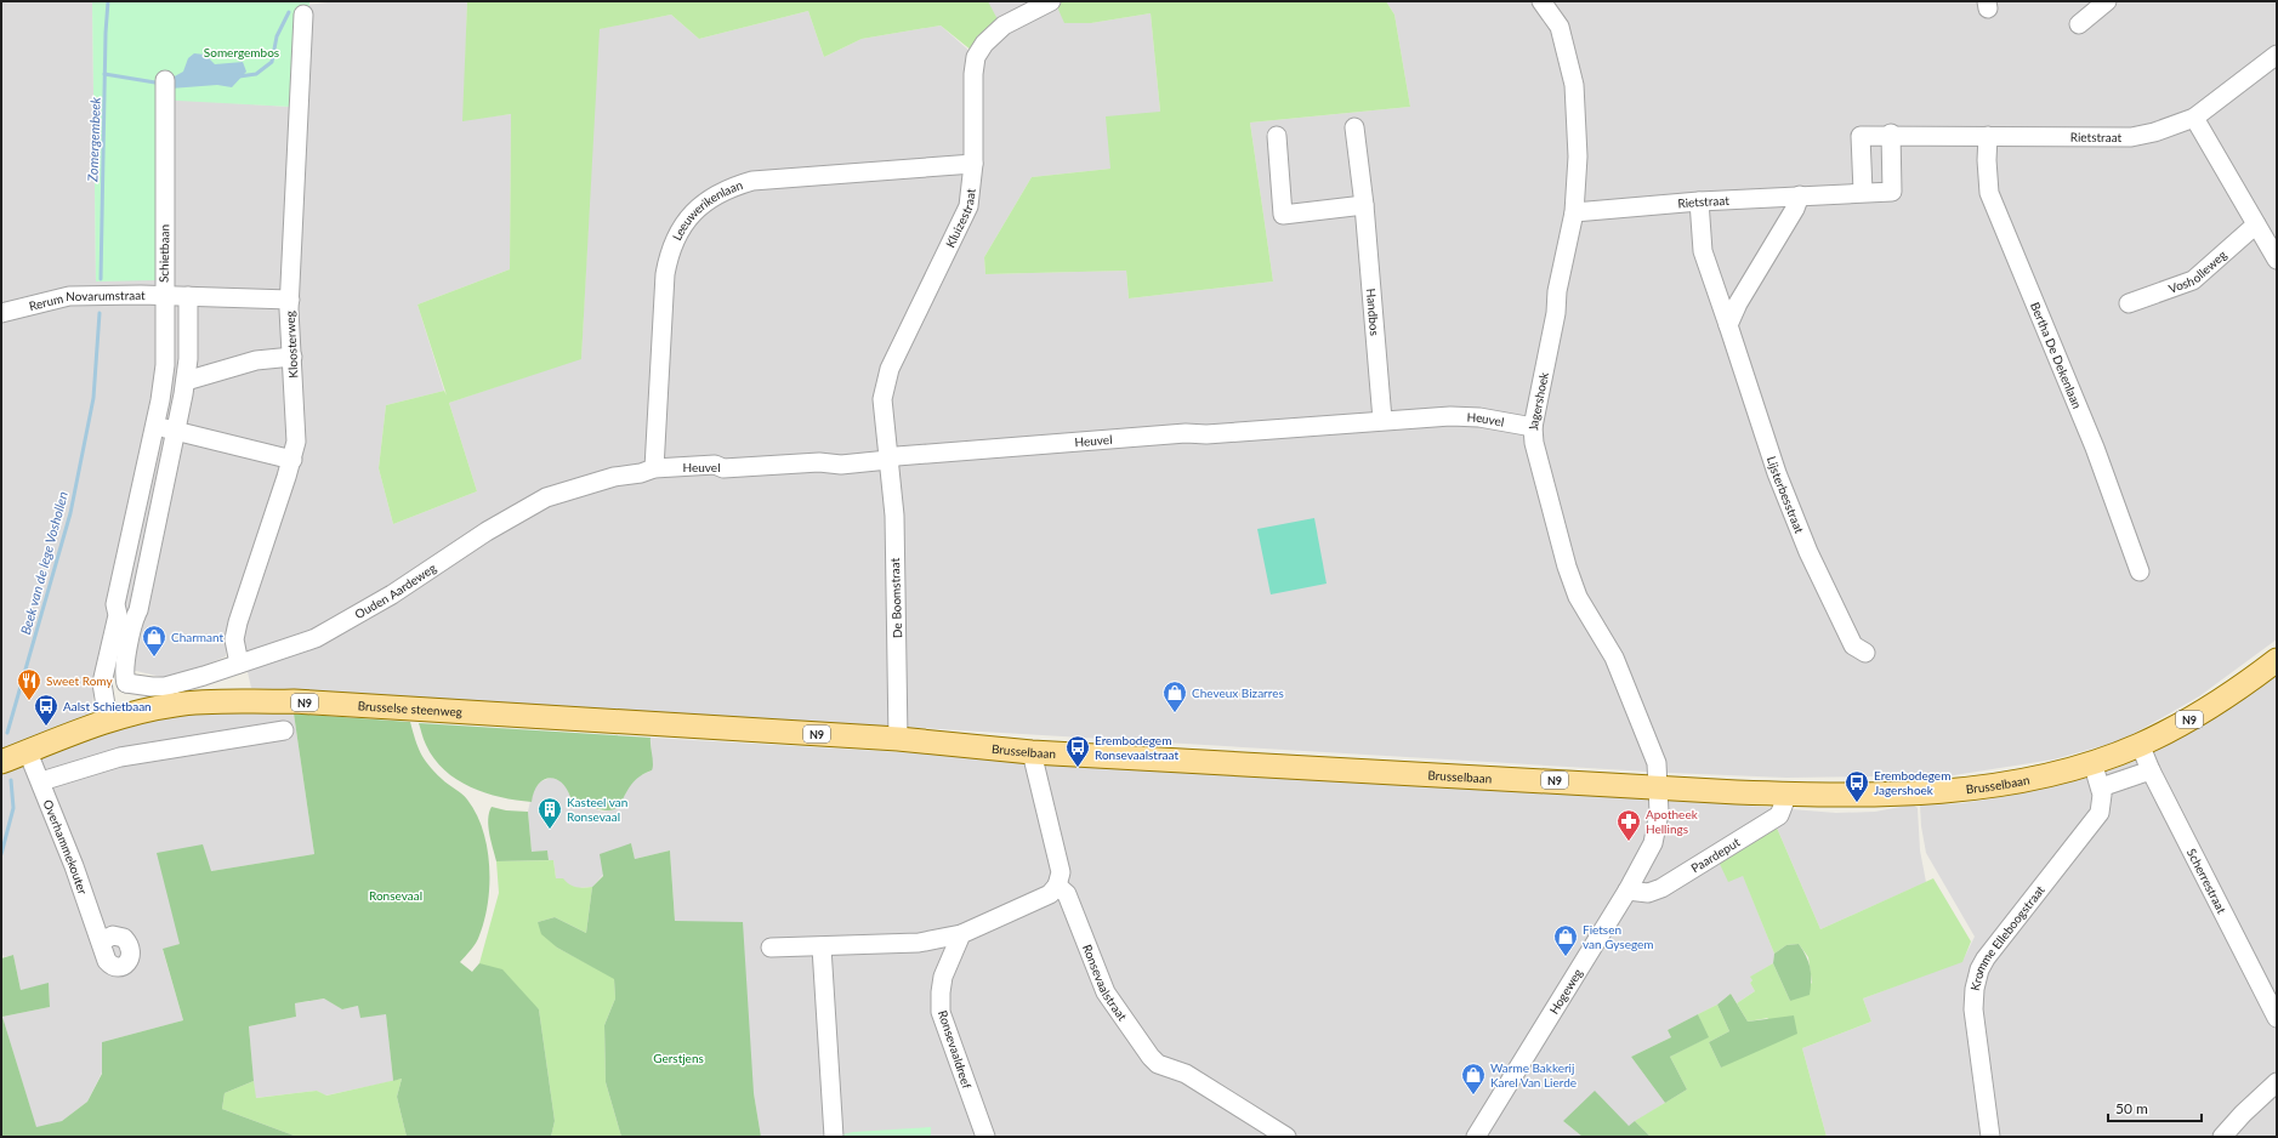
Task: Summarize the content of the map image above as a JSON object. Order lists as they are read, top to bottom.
{
  "streets": {
    "main road": ["N9", "Brusselse steenweg", "Brusselbaan"],
    "street": [
      "Rietstraat",
      "Leeuwerikenlaan",
      "Kluizestraat",
      "Schietbaan",
      "Vosholleweg",
      "Rerum Novarumstraat",
      "Handbos",
      "Kloosterweg",
      "Bertha De Dekenlaan",
      "Jagershoek",
      "Heuvel",
      "Lijsterbesstraat",
      "Ouden Aardeweg",
      "De Boomstraat",
      "Overhammekouter",
      "Paardeput",
      "Scherrestraat",
      "Kromme Elleboogstraat",
      "Ronsevaalstraat",
      "Hogeweg",
      "Ronsevaaldreef"
    ]
  },
  "crossings": [
    ["Rietstraat", "Bertha De Dekenlaan"],
    ["Rietstraat", "Jagershoek"],
    ["Rietstraat", "Lijsterbesstraat"],
    ["Leeuwerikenlaan", "Kluizestraat"],
    ["Leeuwerikenlaan", "Heuvel"],
    ["Leeuwerikenlaan", "Ouden Aardeweg"],
    ["Kluizestraat", "Heuvel"],
    ["Kluizestraat", "De Boomstraat"],
    ["Schietbaan", "Rerum Novarumstraat"],
    ["Schietbaan", "Ouden Aardeweg"],
    ["Schietbaan", "Brusselse steenweg"],
    ["Rerum Novarumstraat", "Kloosterweg"],
    ["Handbos", "Heuvel"],
    ["Kloosterweg", "Ouden Aardeweg"],
    ["Jagershoek", "Heuvel"],
    ["Jagershoek", "Brusselbaan"],
    ["Jagershoek", "Hogeweg"],
    ["Heuvel", "Ouden Aardeweg"],
    ["Heuvel", "De Boomstraat"],
    ["De Boomstraat", "Brusselbaan"],
    ["Brusselse steenweg", "Brusselbaan"],
    ["Brusselse steenweg", "Overhammekouter"],
    ["Brusselbaan", "Paardeput"],
    ["Brusselbaan", "Scherrestraat"],
    ["Brusselbaan", "Kromme Elleboogstraat"],
    ["Brusselbaan", "Hogeweg"],
    ["Paardeput", "Hogeweg"]
  ],
  "water": ["Zomergembeek", "Beek van de lege Voshollen"],
  "parks": ["Somergembos", "Ronsevaal", "Gerstjens"],
  "places": {
    "shop": [
      "Charmant",
      "Cheveux Bizarres",
      "Fietsen van Gysegem",
      "Warme Bakkerij Karel Van Lierde"
    ],
    "restaurant": ["Sweet Romy"],
    "bus stop": ["Aalst Schietbaan", "Erembodegem Ronsevaalstraat", "Erembodegem Jagershoek"],
    "building": ["Kasteel van Ronsevaal"],
    "pharmacy": ["Apotheek Hellings"]
  },
  "scale_bar": "50 m"
}
